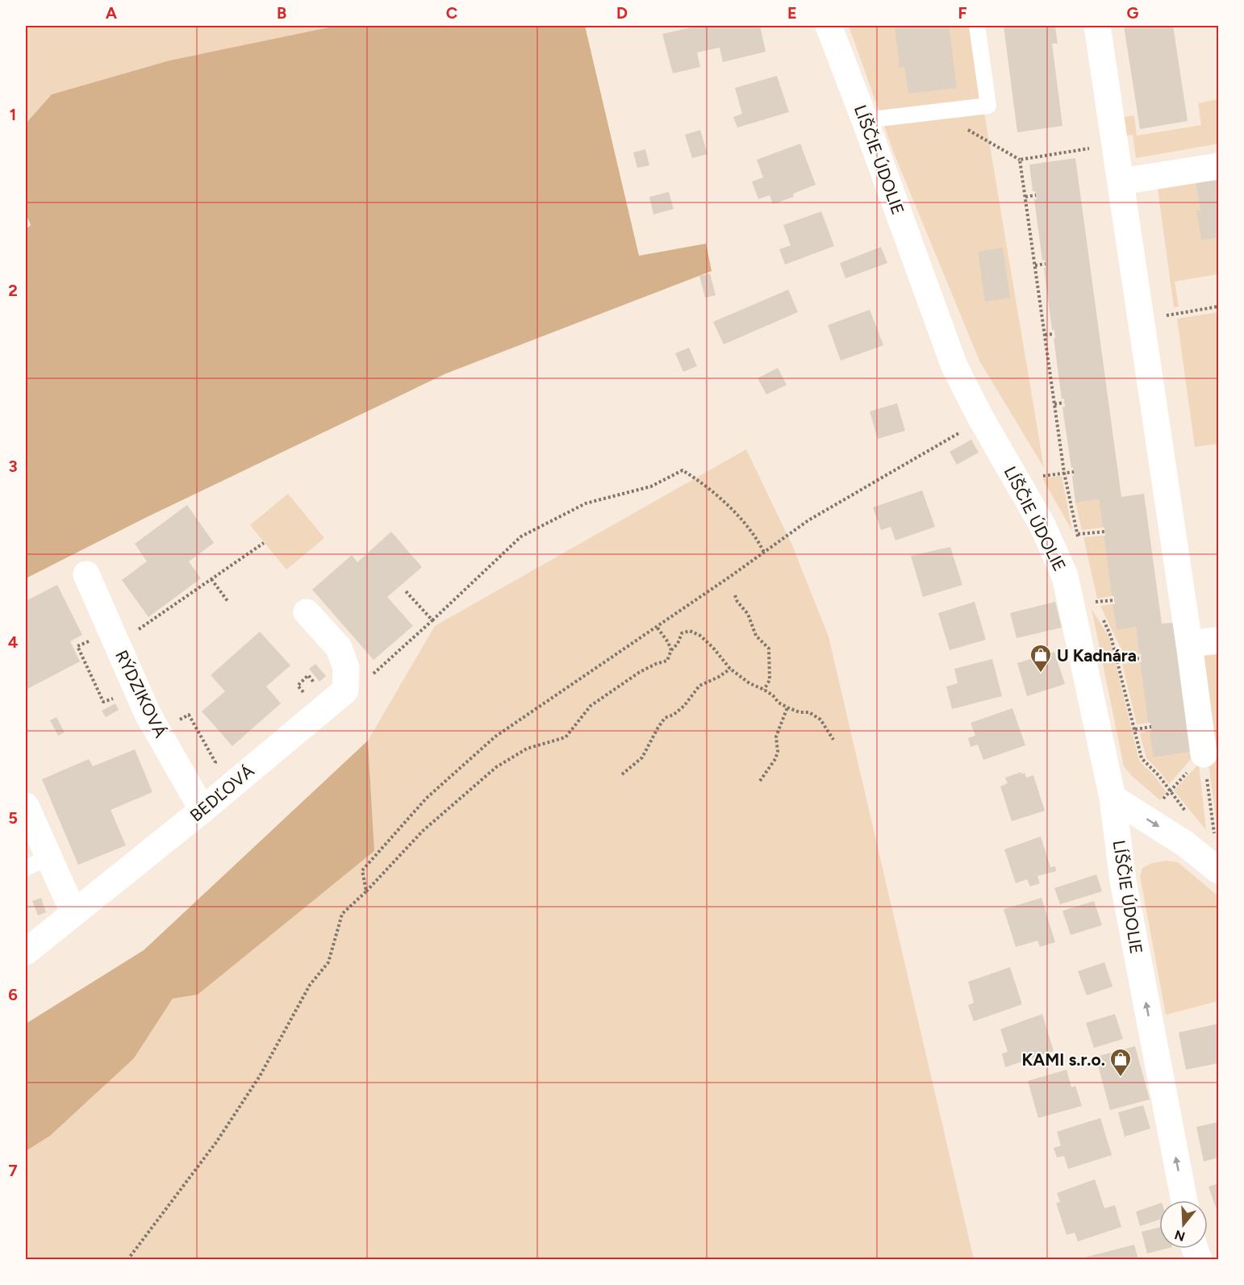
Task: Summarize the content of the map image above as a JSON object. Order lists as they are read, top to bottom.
{
  "streets": {
    "street": ["LÍŠČIE ÚDOLIE", "RÝDZIKOVÁ", "BEDĽOVÁ"]
  },
  "crossings": [
    ["RÝDZIKOVÁ", "BEDĽOVÁ"]
  ],
  "places": {
    "shop": ["U Kadnára", "KAMI s.r.o."]
  },
  "north": "bottom",
  "grid": {
    "columns": [
      "A",
      "B",
      "C",
      "D",
      "E",
      "F",
      "G"
    ],
    "rows": [
      "1",
      "2",
      "3",
      "4",
      "5",
      "6",
      "7"
    ]
  }
}
